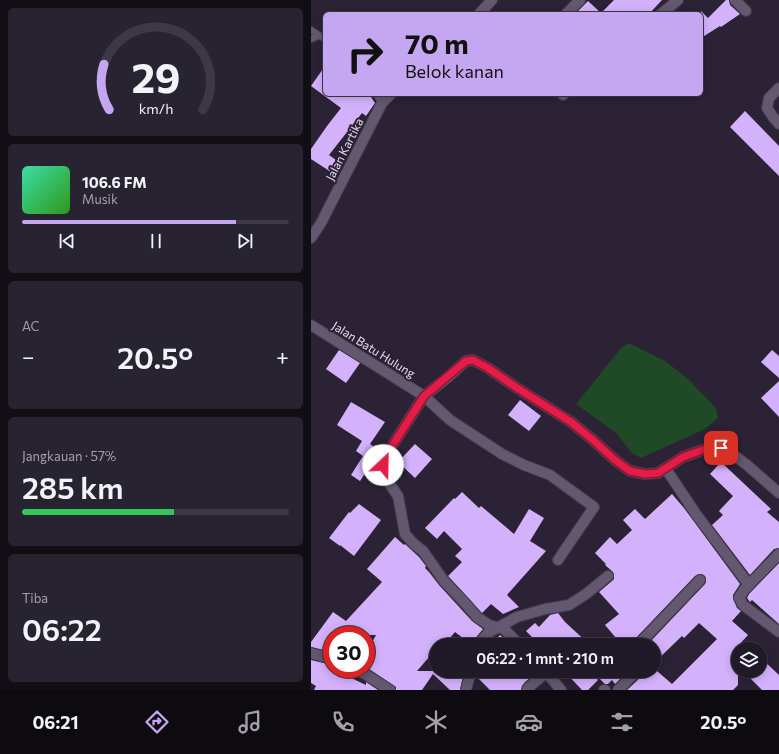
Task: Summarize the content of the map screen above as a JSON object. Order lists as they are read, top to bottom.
{
  "streets": {
    "street": ["Jalan Kartika", "Jalan Batu Hulung"]
  },
  "page": {
    "turn": ["70 m", "Belok kanan"],
    "song": ["106.6 FM", "Musik"],
    "tile": [
      "AC",
      ["Jangkauan · 57%", "285 km"],
      ["Tiba", "06:22"]
    ],
    "heat": ["−", "20.5°", "+"],
    "limit": "30",
    "trip": "06:22 · 1 mnt · 210 m",
    "tabs": ["06:21", "20.5°"],
    "gauge": ["29", "km/h"]
  }
}
